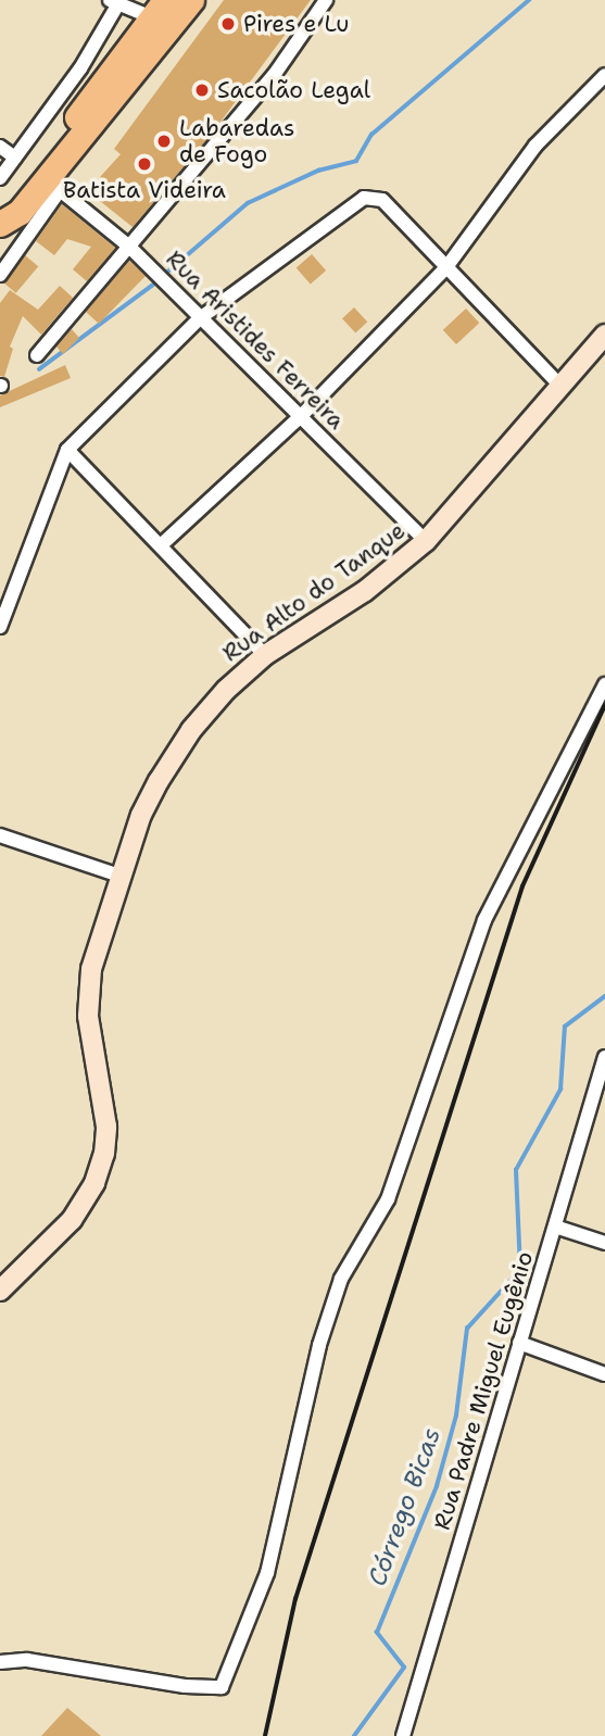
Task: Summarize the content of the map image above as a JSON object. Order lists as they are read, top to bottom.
{
  "streets": {
    "main road": ["Rua Alto do Tanque"],
    "street": ["Rua Aristides Ferreira", "Rua Padre Miguel Eugênio"]
  },
  "crossings": [
    ["Rua Aristides Ferreira", "Rua Alto do Tanque"]
  ],
  "water": ["Córrego Bicas"],
  "places": [
    "Pires e Lu",
    "Sacolão Legal",
    "Labaredas de Fogo",
    "Batista Videira"
  ]
}
